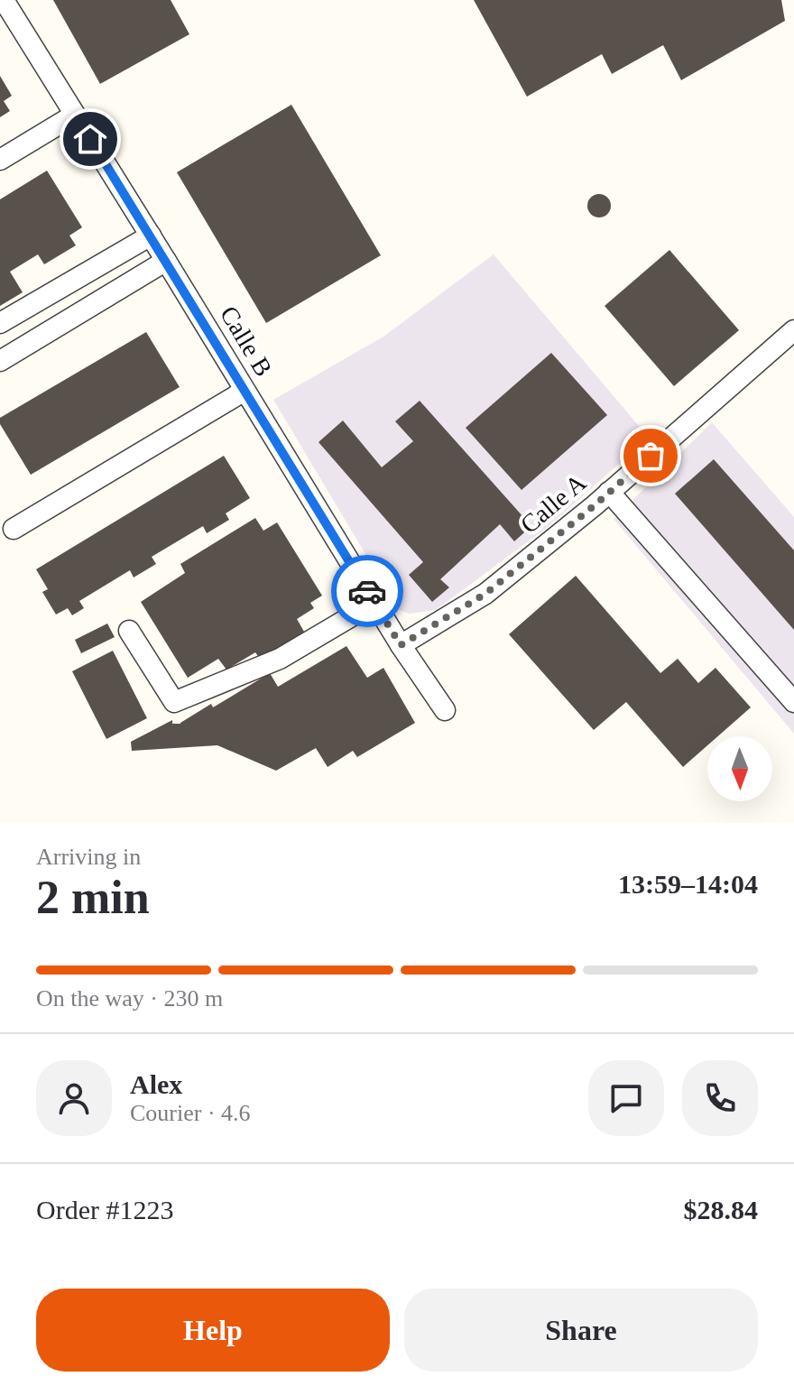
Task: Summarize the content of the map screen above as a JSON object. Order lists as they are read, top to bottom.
{
  "streets": {
    "street": ["Calle B", "Calle A"]
  },
  "crossings": [
    ["Calle B", "Calle A"]
  ],
  "north": "bottom",
  "page": {
    "heading": ["2 min", "Arriving in", "13:59–14:04"],
    "panel": [
      "Alex",
      "Courier · 4.6",
      "Order #1223",
      "$28.84"
    ],
    "bar": "On the way · 230 m",
    "buttons": ["Help", "Share"]
  }
}
